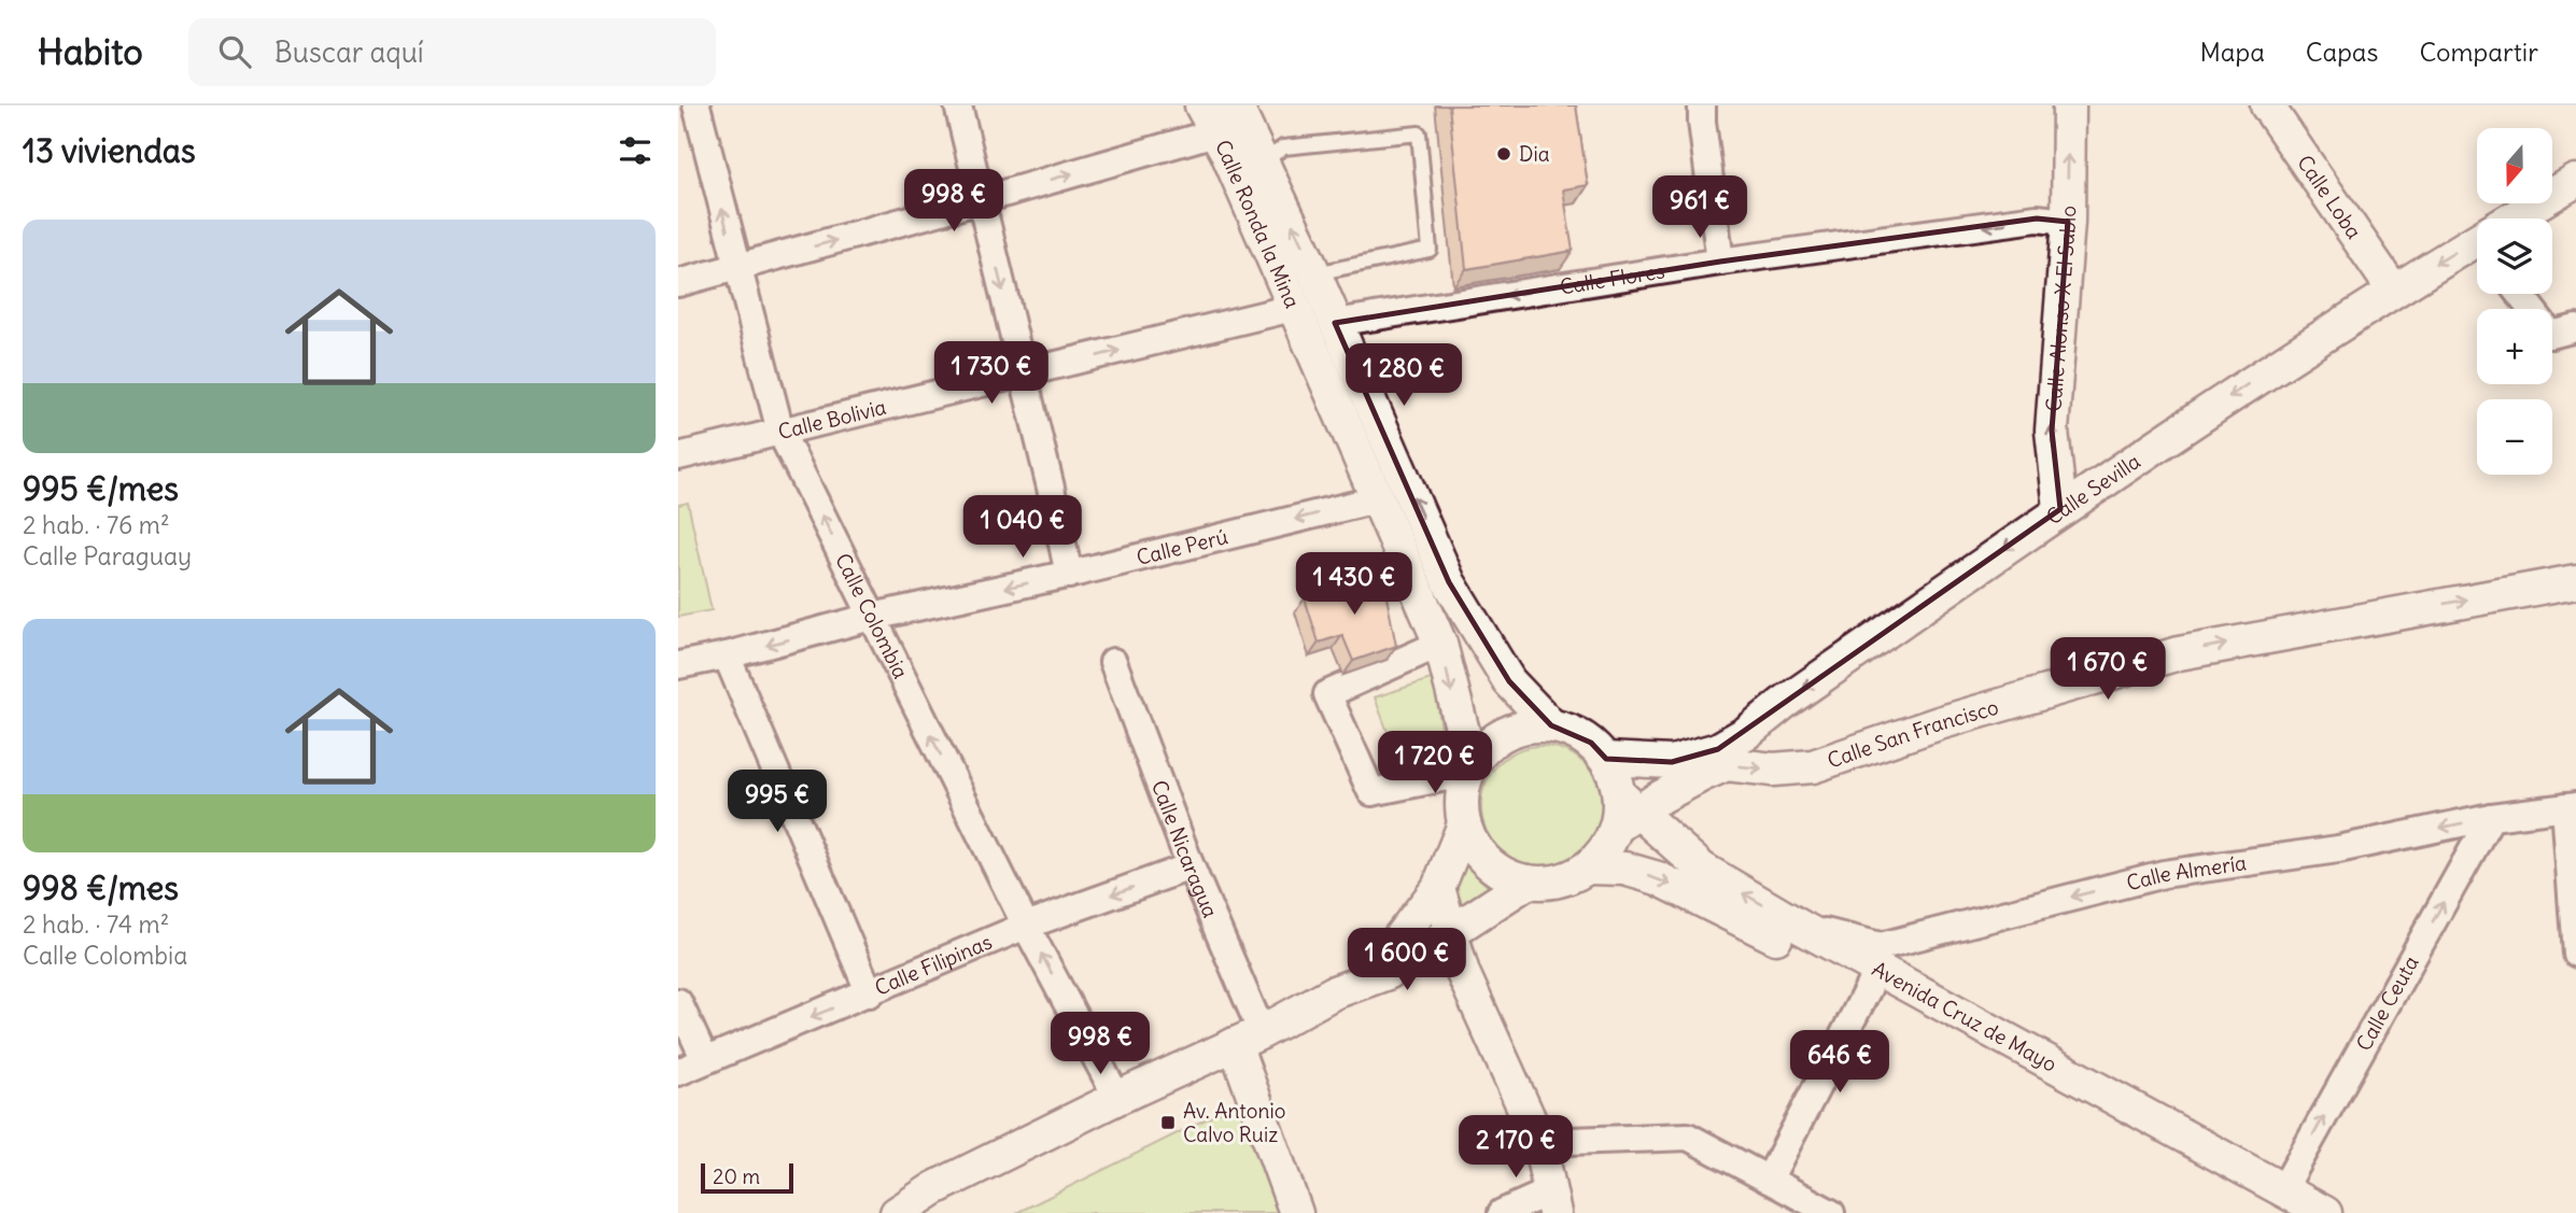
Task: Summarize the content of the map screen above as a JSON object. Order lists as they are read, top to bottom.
{
  "streets": {
    "street": [
      "Calle Loba",
      "Calle Ronda la Mina",
      "Calle Flores",
      "Calle Alonso X El Sabio",
      "Calle Bolivia",
      "Calle Sevilla",
      "Calle Perú",
      "Calle Colombia",
      "Calle San Francisco",
      "Calle Nicaragua",
      "Calle Almería",
      "Calle Filipinas",
      "Calle Ceuta",
      "Avenida Cruz de Mayo"
    ]
  },
  "crossings": [
    ["Calle Loba", "Calle Sevilla"],
    ["Calle Ronda la Mina", "Calle Flores"],
    ["Calle Ronda la Mina", "Calle Bolivia"],
    ["Calle Ronda la Mina", "Calle Sevilla"],
    ["Calle Ronda la Mina", "Calle Perú"],
    ["Calle Ronda la Mina", "Calle San Francisco"],
    ["Calle Ronda la Mina", "Avenida Cruz de Mayo"],
    ["Calle Flores", "Calle Alonso X El Sabio"],
    ["Calle Alonso X El Sabio", "Calle Sevilla"],
    ["Calle Bolivia", "Calle Colombia"],
    ["Calle Sevilla", "Calle San Francisco"],
    ["Calle Sevilla", "Avenida Cruz de Mayo"],
    ["Calle Perú", "Calle Colombia"],
    ["Calle Colombia", "Calle Filipinas"],
    ["Calle San Francisco", "Avenida Cruz de Mayo"],
    ["Calle Nicaragua", "Calle Filipinas"],
    ["Calle Almería", "Calle Ceuta"],
    ["Calle Almería", "Avenida Cruz de Mayo"],
    ["Calle Ceuta", "Avenida Cruz de Mayo"]
  ],
  "one_way": [
    "Calle Flores",
    "Calle Alonso X El Sabio",
    "Calle Sevilla",
    "Calle Perú",
    "Calle San Francisco",
    "Calle Almería",
    "Calle Ceuta"
  ],
  "places": {
    "other": ["Dia"],
    "transit": ["Av. Antonio Calvo Ruiz"]
  },
  "scale_bar": "20 m",
  "north": "bottom",
  "page": {
    "header": "Habito",
    "search": "Buscar aquí",
    "nav": ["Mapa", "Capas", "Compartir"],
    "heading": "13 viviendas",
    "map_buttons": ["+", "−"],
    "price": [
      "998 €",
      "961 €",
      "1 730 €",
      "1 280 €",
      "1 040 €",
      "1 430 €",
      "1 670 €",
      "1 720 €",
      "995 €",
      "1 600 €",
      "998 €",
      "646 €",
      "2 170 €"
    ],
    "list": [
      {
        "name": "995 €/mes",
        "note": "2 hab. · 76 m² · Calle Paraguay"
      },
      {
        "name": "998 €/mes",
        "note": "2 hab. · 74 m² · Calle Colombia"
      }
    ],
    "scale": "20 m"
  }
}
